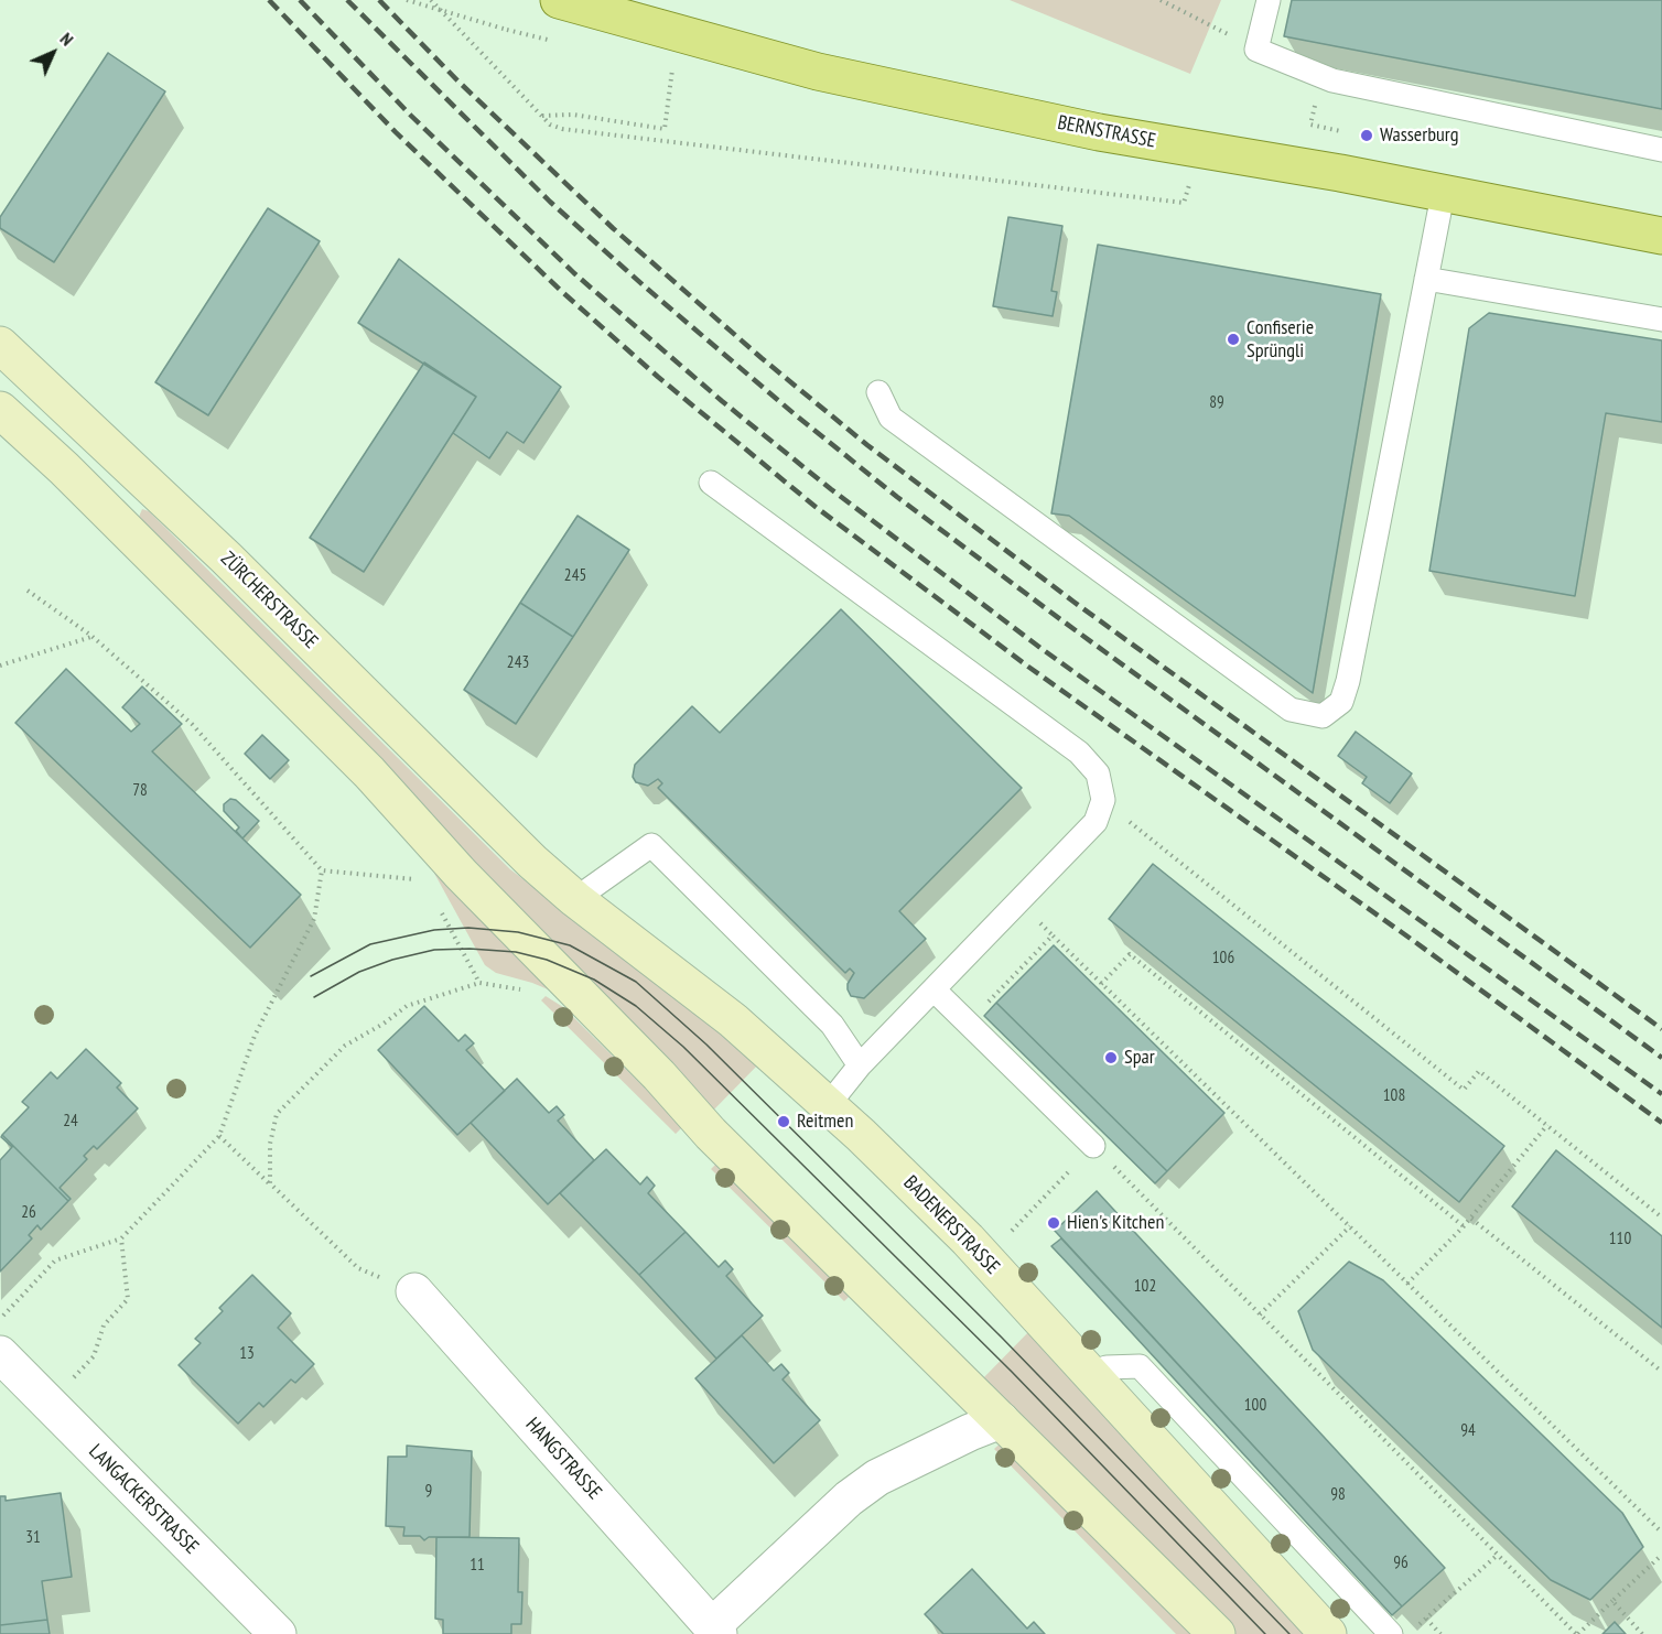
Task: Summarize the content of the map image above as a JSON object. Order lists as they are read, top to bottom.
{
  "streets": {
    "main road": ["BERNSTRASSE", "ZÜRCHERSTRASSE", "BADENERSTRASSE"],
    "street": ["HANGSTRASSE", "LANGACKERSTRASSE"]
  },
  "crossings": [
    ["ZÜRCHERSTRASSE", "BADENERSTRASSE"]
  ],
  "places": [
    "Wasserburg",
    "Confiserie Sprüngli",
    "Spar",
    "Reitmen",
    "Hien's Kitchen"
  ],
  "house_numbers": [
    "89",
    "245",
    "243",
    "78",
    "106",
    "108",
    "24",
    "26",
    "110",
    "102",
    "13",
    "100",
    "94",
    "9",
    "98",
    "31",
    "96",
    "11"
  ],
  "north": "top right"
}
